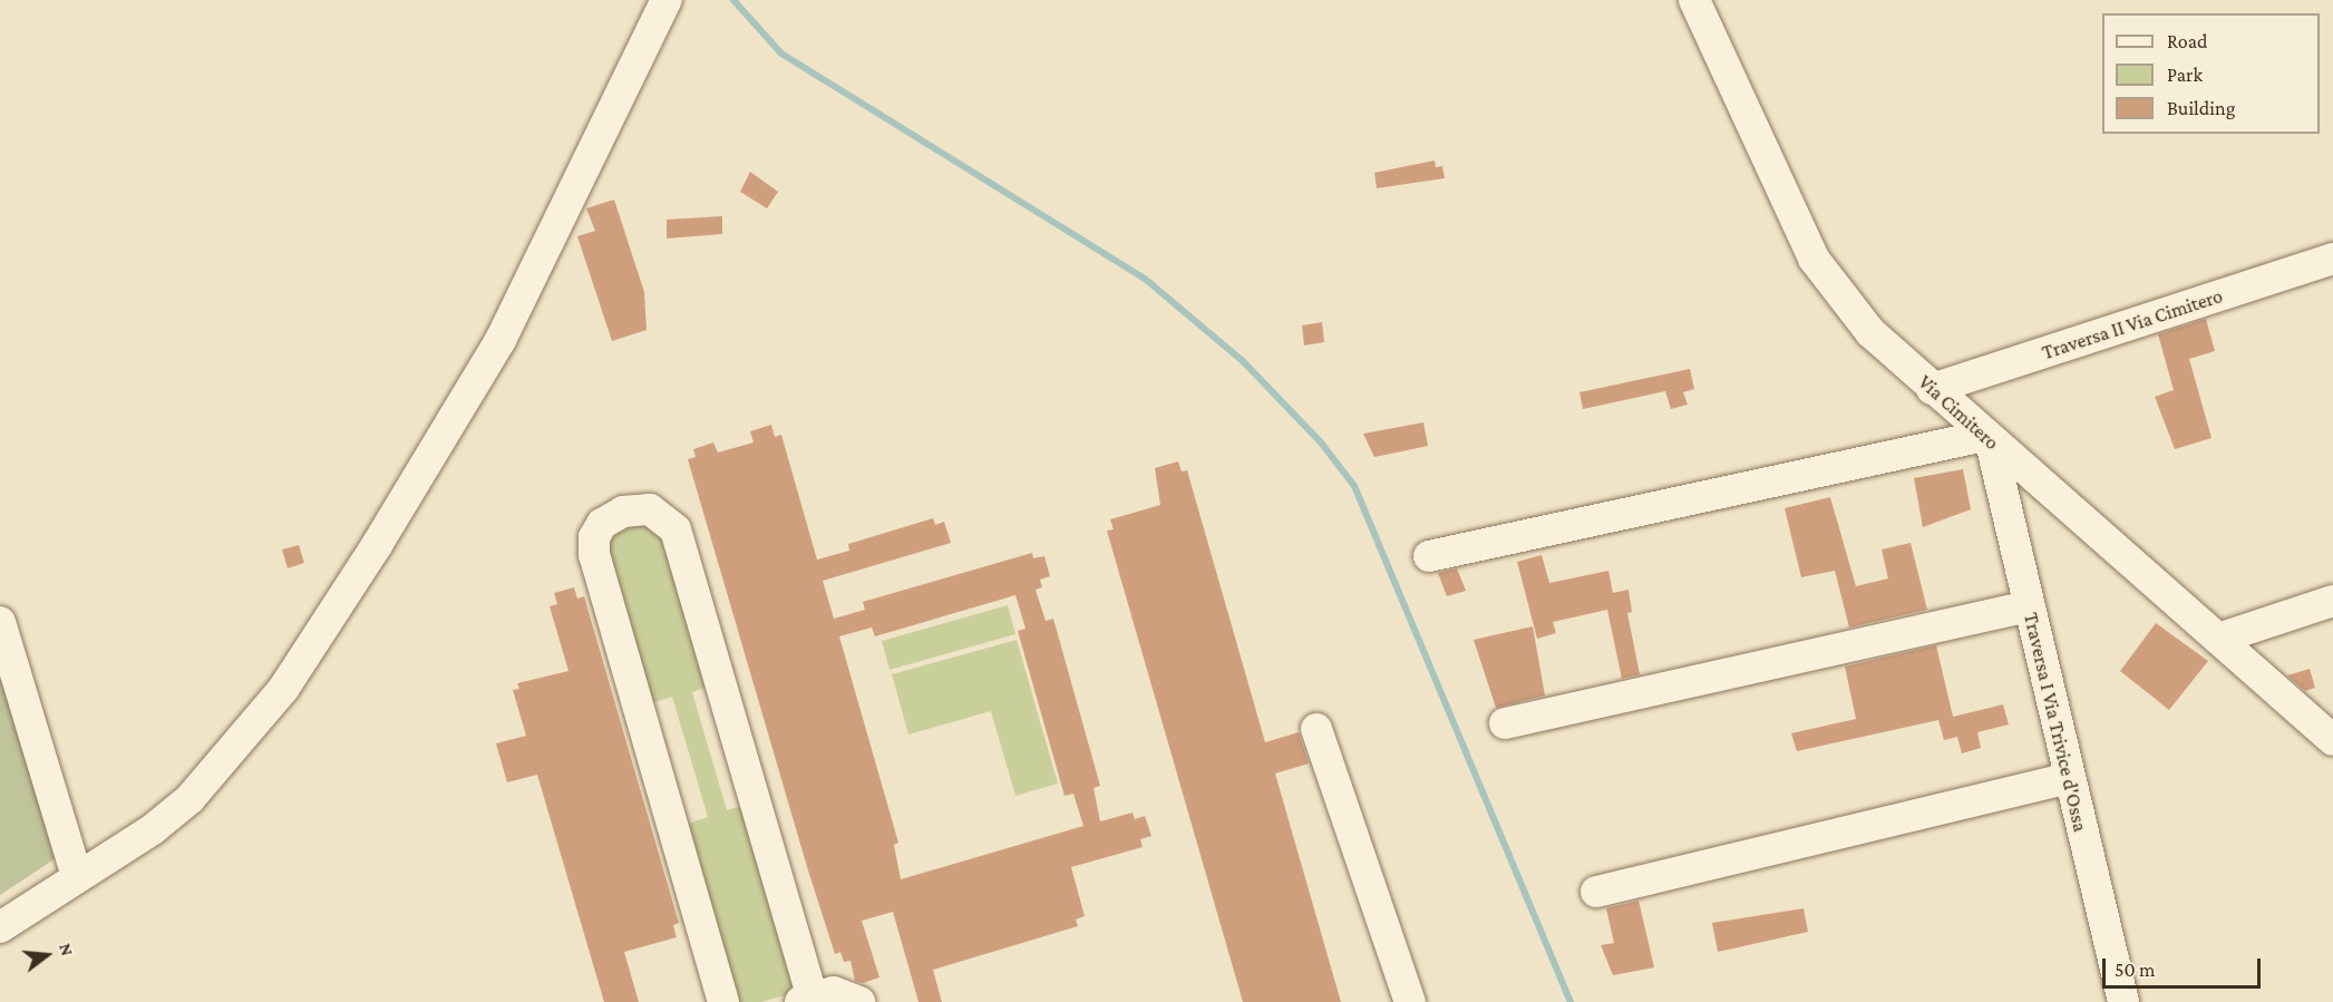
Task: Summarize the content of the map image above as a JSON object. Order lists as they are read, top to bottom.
{
  "streets": {
    "street": ["Traversa II Via Cimitero", "Via Cimitero", "Traversa I Via Trivice d'Ossa"]
  },
  "crossings": [
    ["Traversa II Via Cimitero", "Via Cimitero"],
    ["Via Cimitero", "Traversa I Via Trivice d'Ossa"]
  ],
  "legend": ["Road", "Park", "Building"],
  "scale_bar": "50 m",
  "north": "right"
}
